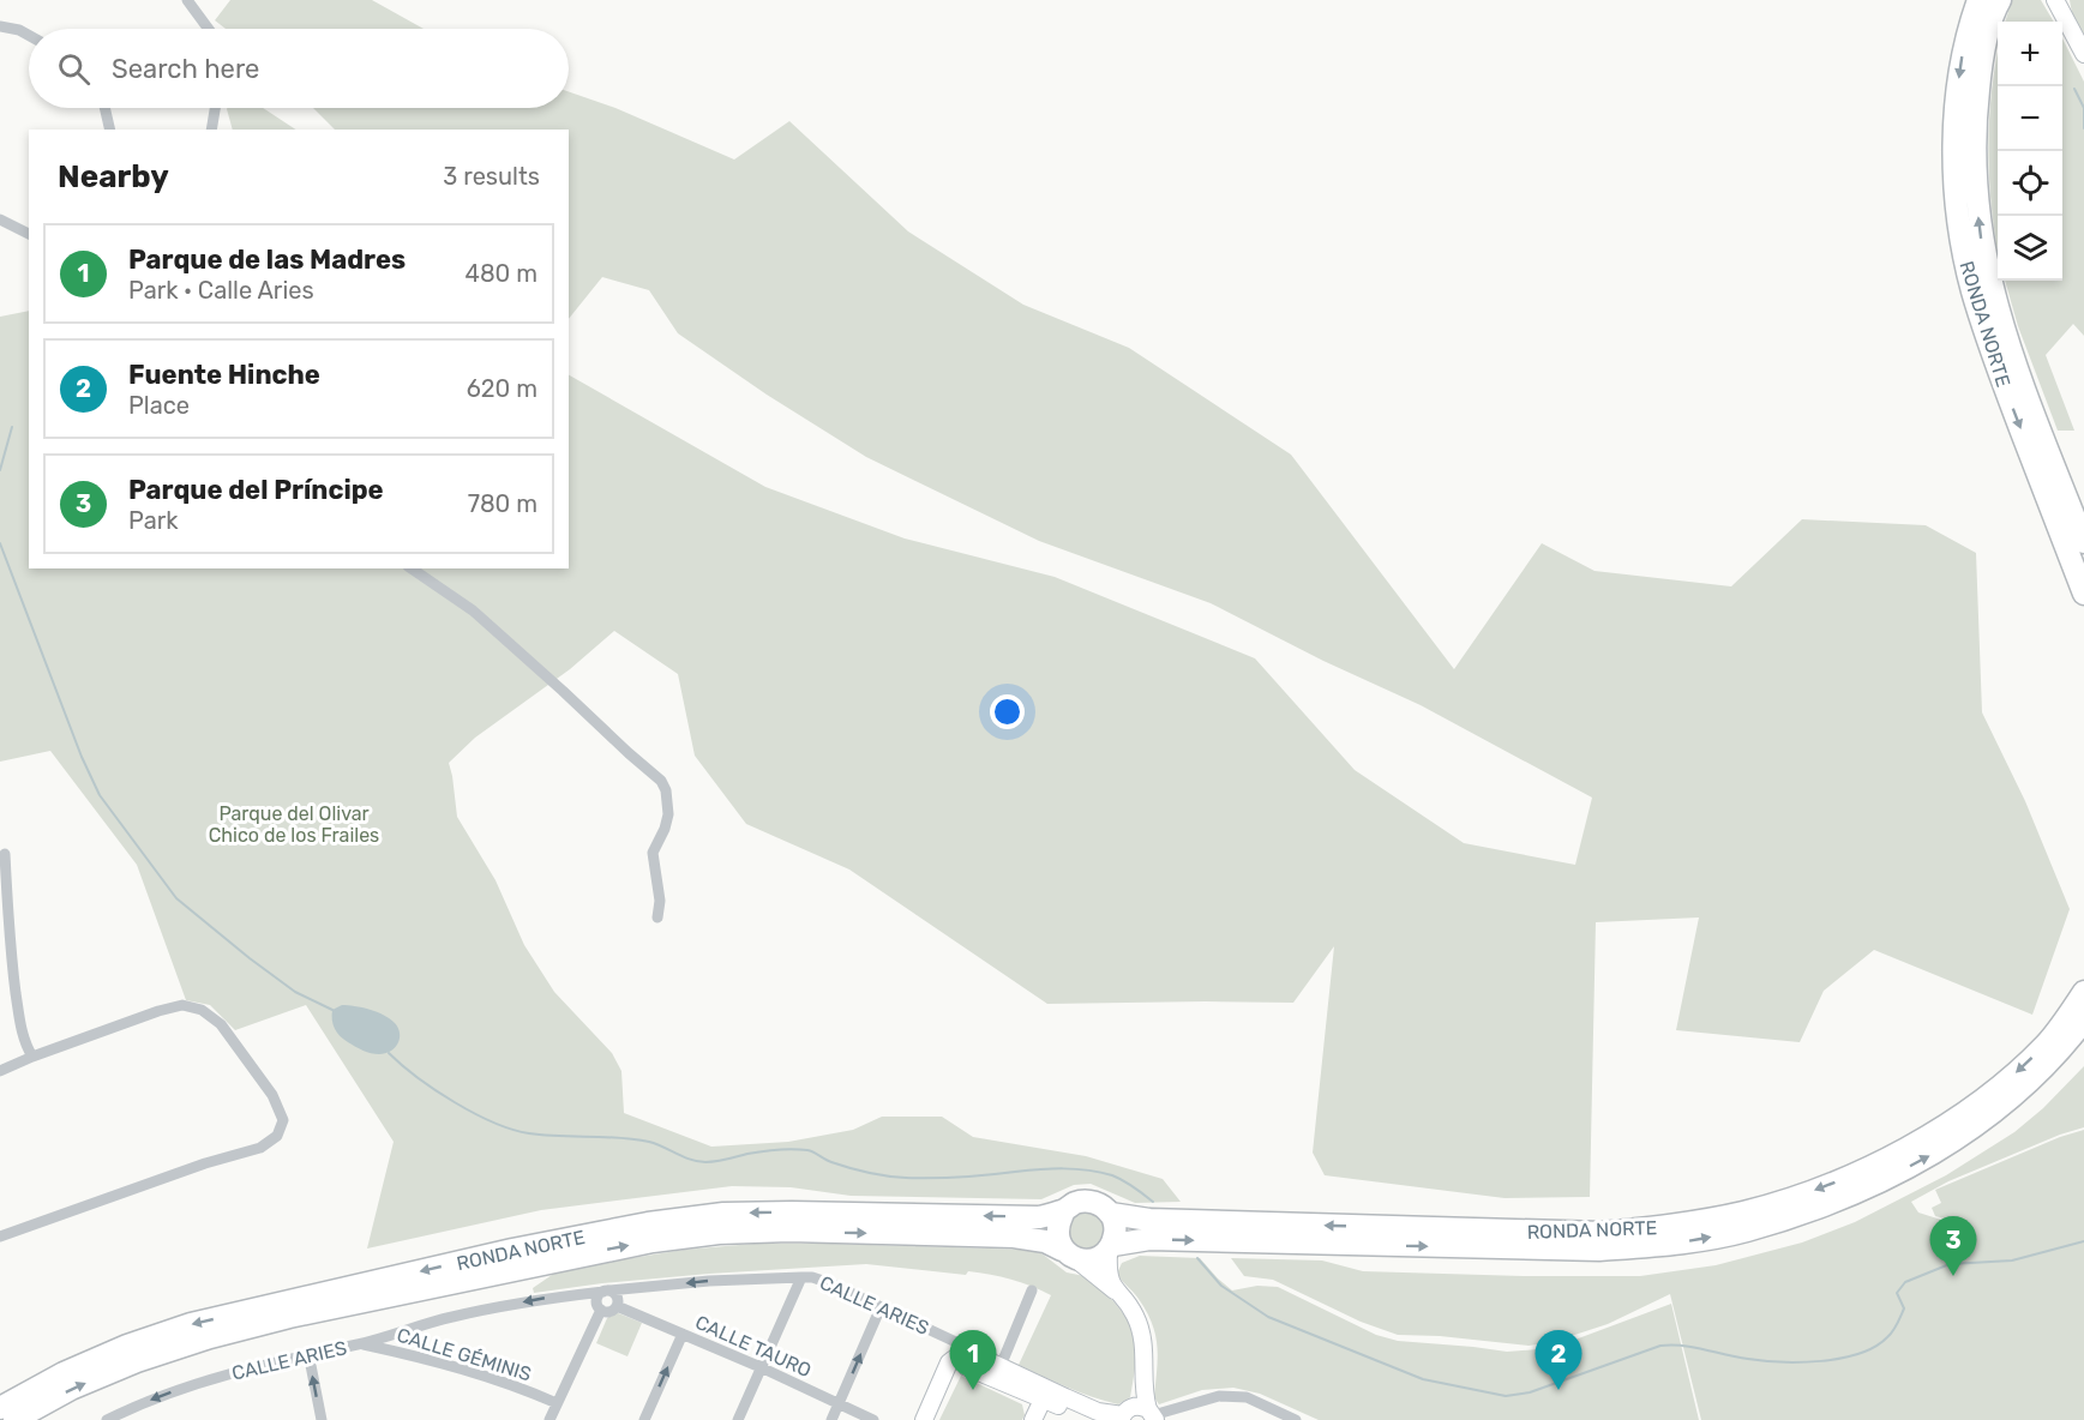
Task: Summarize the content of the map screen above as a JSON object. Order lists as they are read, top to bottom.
{
  "streets": {
    "highway": ["RONDA NORTE"],
    "main road": ["CALLE ARIES"],
    "street": ["CALLE TAURO", "CALLE GÉMINIS"]
  },
  "crossings": [
    ["CALLE ARIES", "CALLE TAURO"],
    ["CALLE ARIES", "CALLE GÉMINIS"]
  ],
  "one_way": ["CALLE ARIES"],
  "parks": ["Parque del Olivar Chico de los Frailes"],
  "page": {
    "map_buttons": ["+", "−"],
    "search": "Search here",
    "heading": ["Nearby", "3 results"],
    "list": [
      {
        "mark": "1",
        "name": "Parque de las Madres",
        "note": "Park · Calle Aries",
        "value": "480 m"
      },
      {
        "mark": "2",
        "name": "Fuente Hinche",
        "note": "Place",
        "value": "620 m"
      },
      {
        "mark": "3",
        "name": "Parque del Príncipe",
        "note": "Park",
        "value": "780 m"
      }
    ],
    "pins": ["3", "1", "2"]
  }
}
